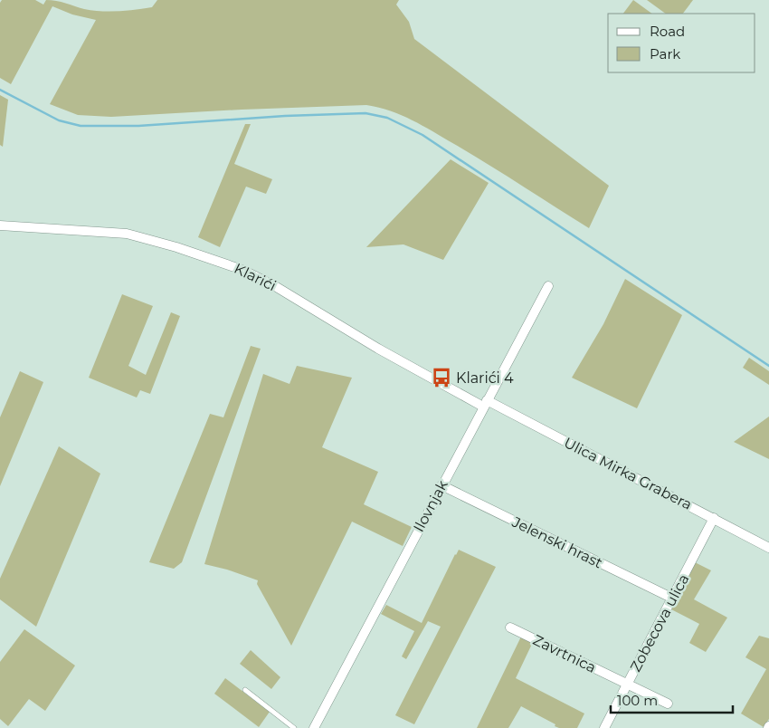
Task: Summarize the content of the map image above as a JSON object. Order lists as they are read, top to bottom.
{
  "streets": {
    "street": [
      "Klarići",
      "Ulica Mirka Grabera",
      "Ilovnjak",
      "Jelenski hrast",
      "Zobecova ulica",
      "Zavrtnica"
    ]
  },
  "crossings": [
    ["Klarići", "Ulica Mirka Grabera"],
    ["Klarići", "Ilovnjak"],
    ["Ulica Mirka Grabera", "Ilovnjak"],
    ["Ulica Mirka Grabera", "Zobecova ulica"],
    ["Ilovnjak", "Jelenski hrast"],
    ["Jelenski hrast", "Zobecova ulica"],
    ["Zobecova ulica", "Zavrtnica"]
  ],
  "places": {
    "bus stop": ["Klarići 4"]
  },
  "legend": ["Road", "Park"],
  "scale_bar": "100 m"
}
